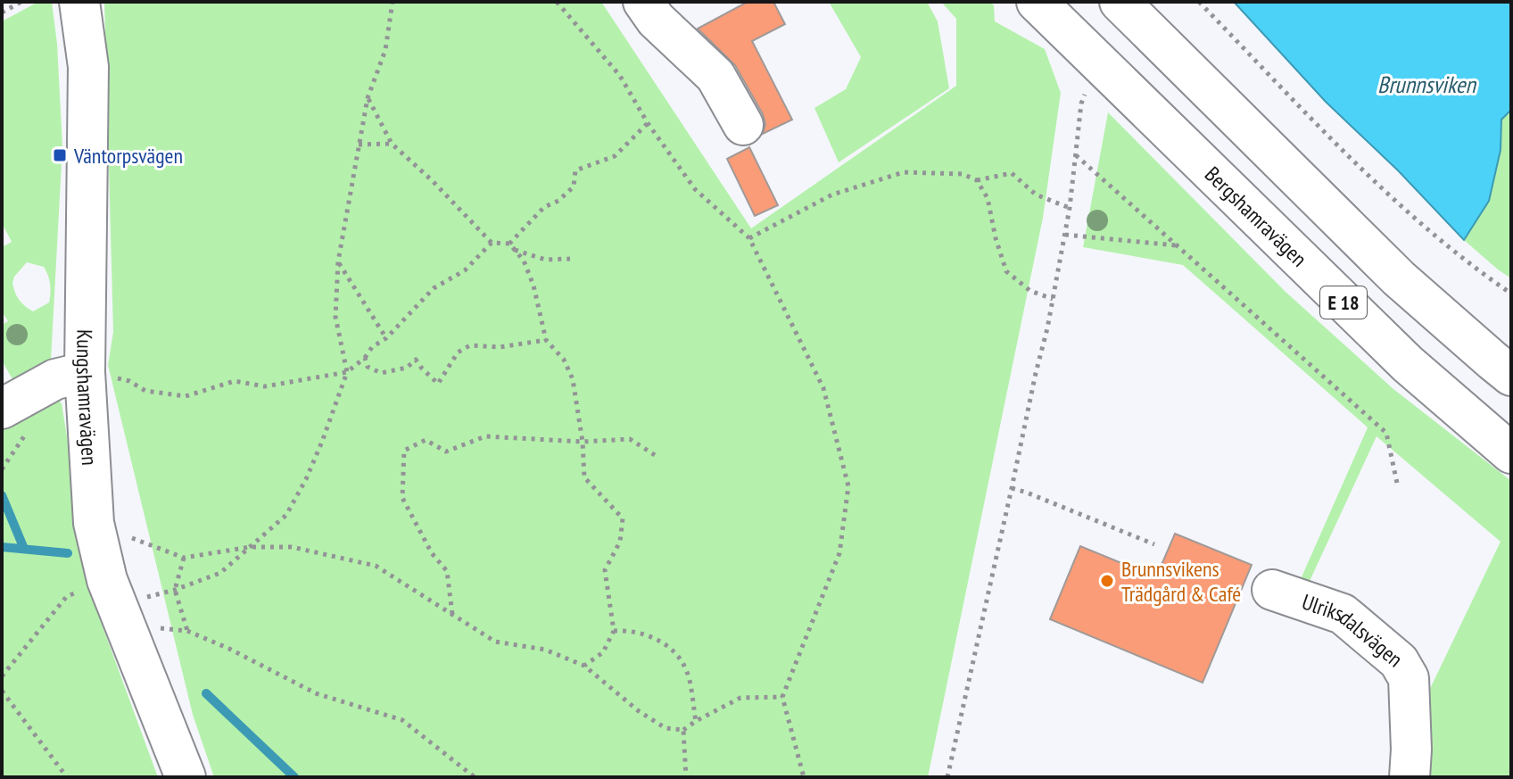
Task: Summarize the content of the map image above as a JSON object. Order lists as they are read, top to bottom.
{
  "streets": {
    "main road": [
      "Bergshamravägen",
      "E 18",
      "Kungshamravägen",
      "Ulriksdalsvägen"
    ]
  },
  "water": ["Brunnsviken"],
  "places": {
    "transit": ["Väntorpsvägen"],
    "other": ["Brunnsvikens Trädgård & Café"]
  }
}
